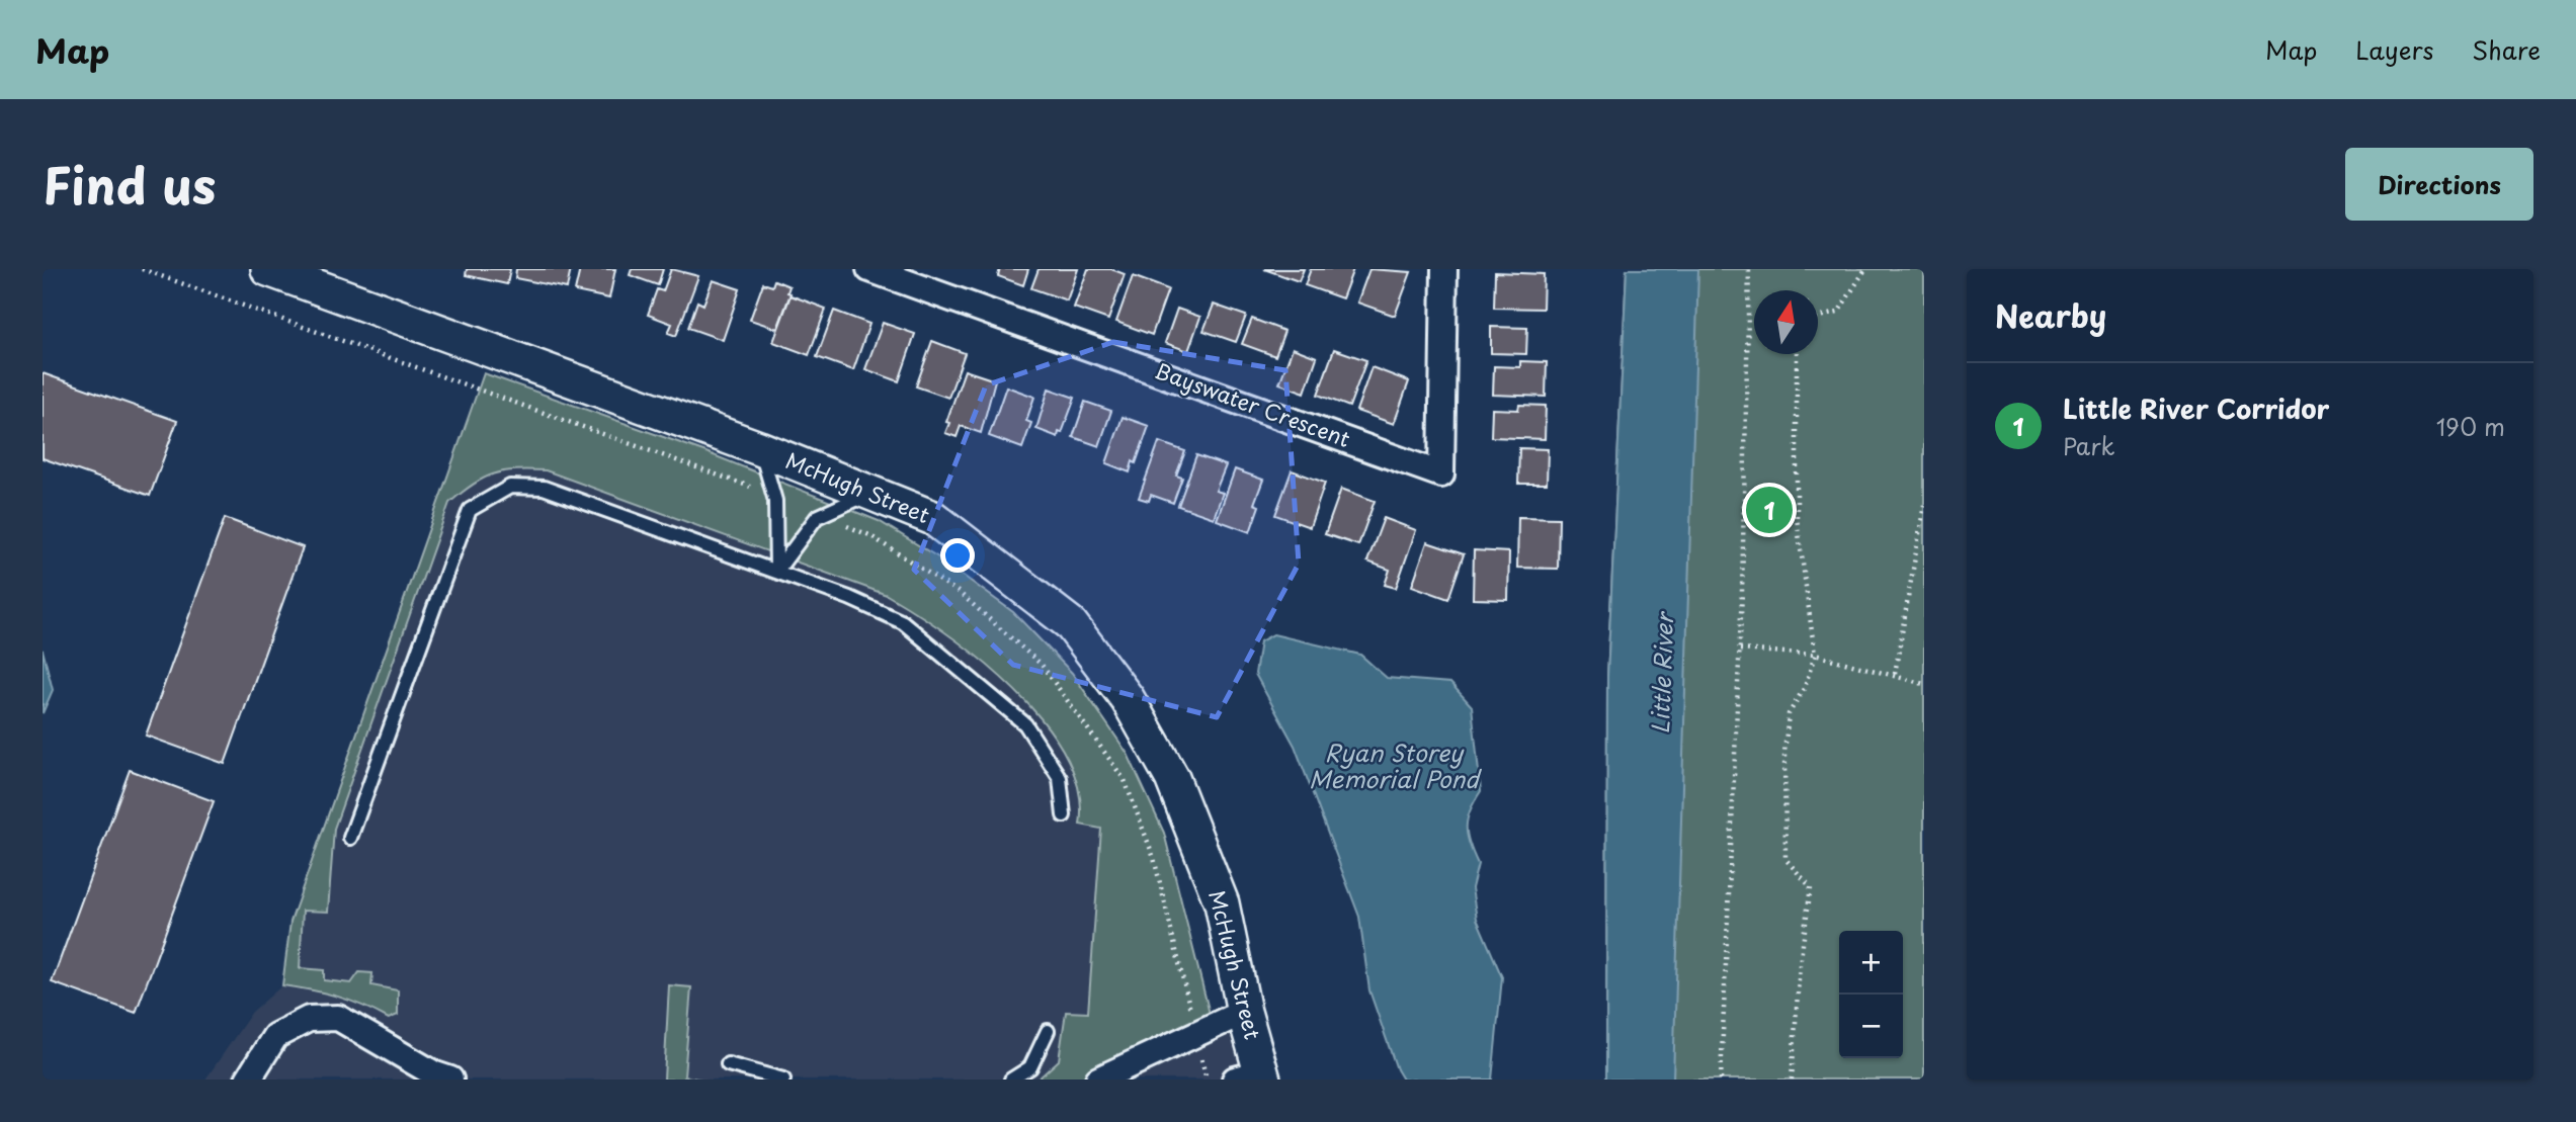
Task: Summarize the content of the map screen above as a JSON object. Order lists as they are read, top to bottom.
{
  "streets": {
    "main road": ["McHugh Street"],
    "street": ["Bayswater Crescent"]
  },
  "water": ["Little River", "Ryan Storey Memorial Pond"],
  "north": "top",
  "page": {
    "header": "Map",
    "nav": ["Map", "Layers", "Share"],
    "title": "Find us",
    "buttons": "Directions",
    "heading": "Nearby",
    "list": [
      {
        "mark": "1",
        "name": "Little River Corridor",
        "note": "Park",
        "value": "190 m"
      }
    ],
    "pins": "1",
    "map_buttons": ["+", "−"]
  }
}
